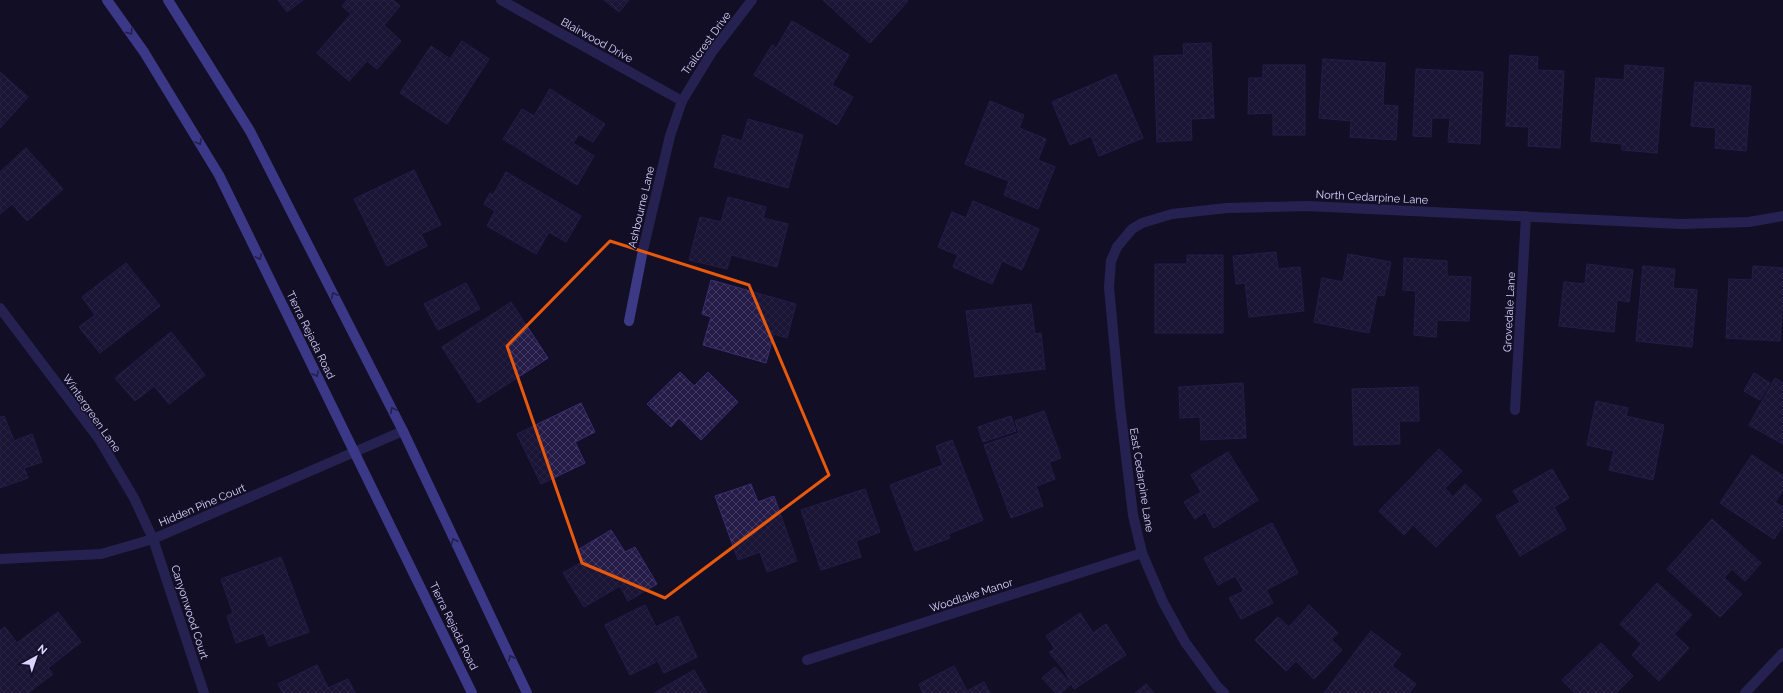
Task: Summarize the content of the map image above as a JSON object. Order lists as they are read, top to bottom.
{
  "streets": {
    "main road": ["Tierra Rejada Road"],
    "street": [
      "Blairwood Drive",
      "Trailcrest Drive",
      "North Cedarpine Lane",
      "Ashbourne Lane",
      "Grovedale Lane",
      "Wintergreen Lane",
      "East Cedarpine Lane",
      "Hidden Pine Court",
      "Woodlake Manor",
      "Canyonwood Court"
    ]
  },
  "crossings": [
    ["Blairwood Drive", "Trailcrest Drive"],
    ["Blairwood Drive", "Ashbourne Lane"],
    ["Trailcrest Drive", "Ashbourne Lane"],
    ["North Cedarpine Lane", "Grovedale Lane"],
    ["North Cedarpine Lane", "East Cedarpine Lane"],
    ["Tierra Rejada Road", "Hidden Pine Court"],
    ["Wintergreen Lane", "Hidden Pine Court"],
    ["Wintergreen Lane", "Canyonwood Court"],
    ["East Cedarpine Lane", "Woodlake Manor"],
    ["Hidden Pine Court", "Canyonwood Court"]
  ],
  "north": "top right"
}
